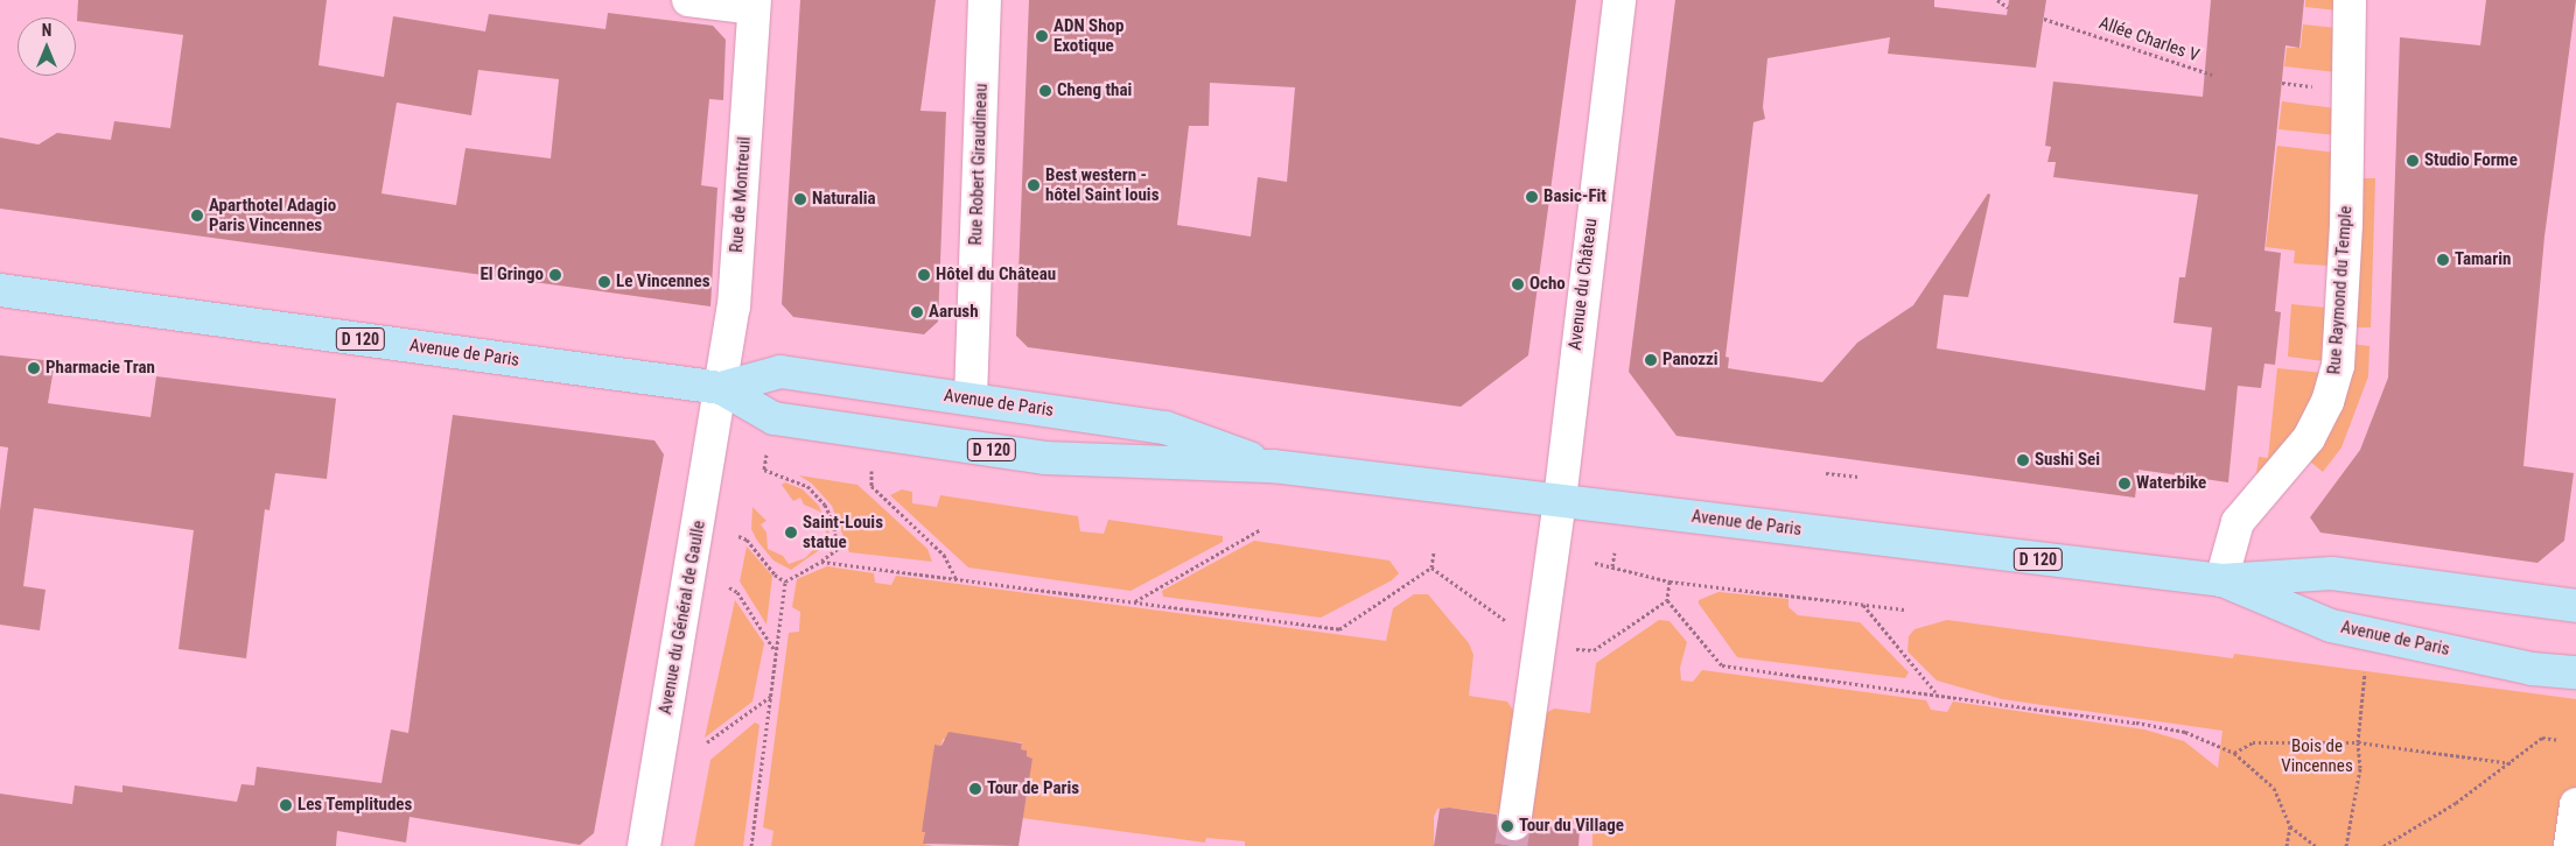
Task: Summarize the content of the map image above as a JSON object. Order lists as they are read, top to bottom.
{
  "streets": {
    "main road": ["D 120", "Avenue de Paris"],
    "street": [
      "Rue Robert Giraudineau",
      "Rue de Montreuil",
      "Avenue du Château",
      "Rue Raymond du Temple",
      "Avenue du Général de Gaulle"
    ],
    "path": ["Allée Charles V"]
  },
  "crossings": [
    ["Rue Robert Giraudineau", "Avenue de Paris"],
    ["Rue de Montreuil", "Avenue de Paris"],
    ["Rue de Montreuil", "Avenue du Général de Gaulle"],
    ["Avenue du Château", "Avenue de Paris"],
    ["Rue Raymond du Temple", "Avenue de Paris"],
    ["Avenue de Paris", "Avenue du Général de Gaulle"]
  ],
  "parks": ["Bois de Vincennes"],
  "places": [
    "ADN Shop Exotique",
    "Cheng thai",
    "Studio Forme",
    "Best western - hôtel Saint louis",
    "Basic-Fit",
    "Naturalia",
    "Aparthotel Adagio Paris Vincennes",
    "Tamarin",
    "El Gringo",
    "Hôtel du Château",
    "Le Vincennes",
    "Ocho",
    "Aarush",
    "Panozzi",
    "Pharmacie Tran",
    "Sushi Sei",
    "Waterbike",
    "Saint-Louis statue",
    "Tour de Paris",
    "Les Templitudes",
    "Tour du Village"
  ],
  "north": "top"
}
